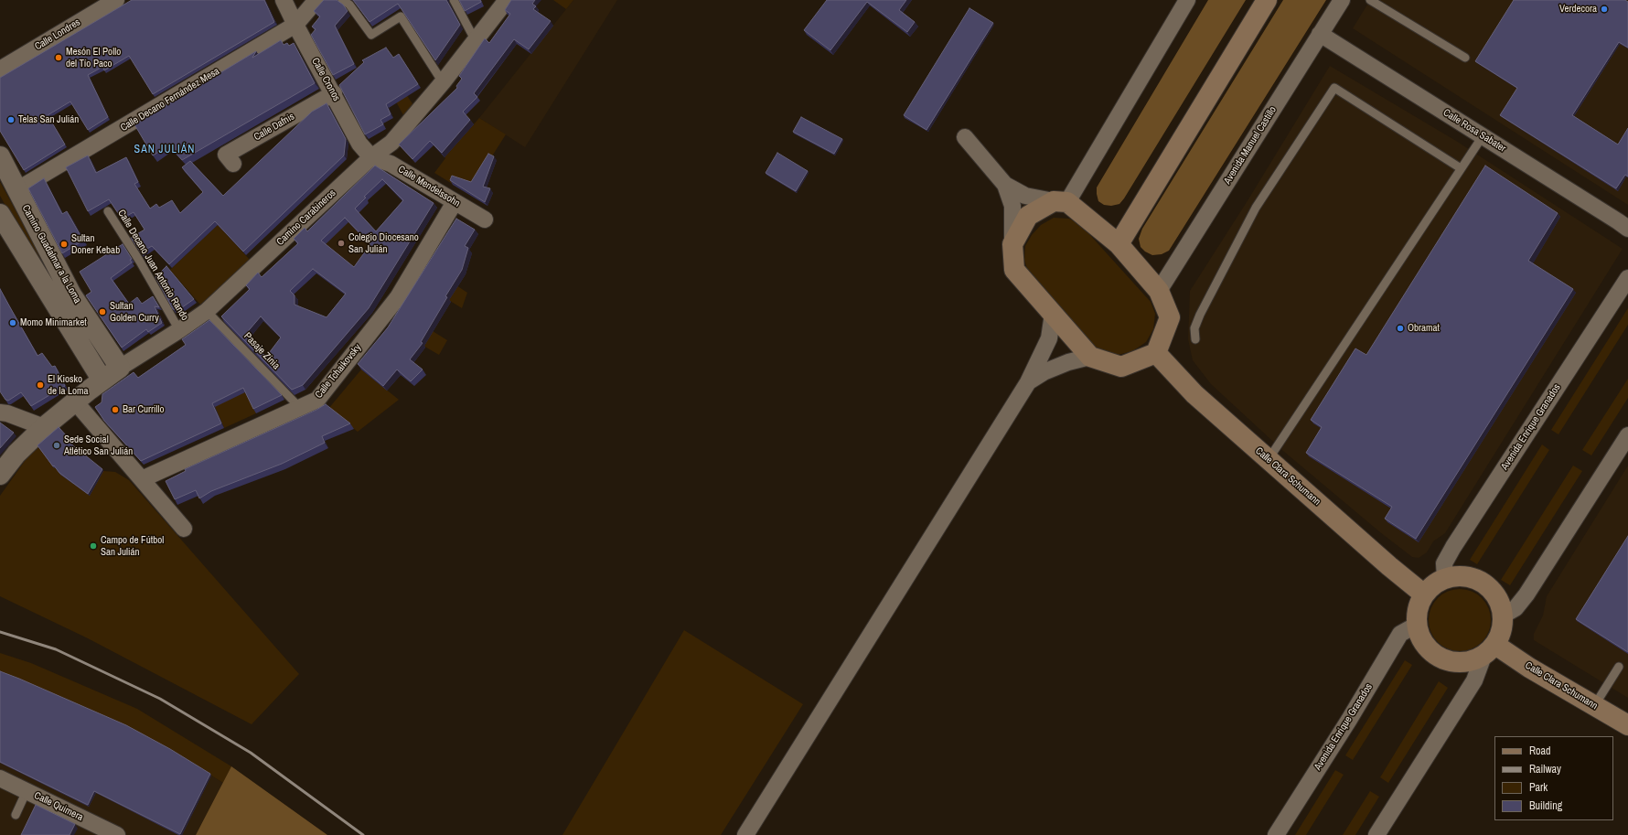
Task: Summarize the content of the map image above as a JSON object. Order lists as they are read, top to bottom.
{
  "streets": {
    "main road": ["Calle Clara Schumann"],
    "street": [
      "Calle Londres",
      "Calle Cronos",
      "Calle Decano Fernández Mesa",
      "Calle Dafnis",
      "Calle Rosa Sabater",
      "Avenida Manuel Castillo",
      "Calle Mendelssohn",
      "Camino Carabineros",
      "Camino Guadalmar a la Loma",
      "Calle Tchaikovsky",
      "Avenida Enrique Granados",
      "Calle Quimera"
    ],
    "lane": ["Calle Decano Juan Antonio Rando", "Pasaje Zinia"]
  },
  "crossings": [
    ["Calle Cronos", "Calle Decano Fernández Mesa"],
    ["Calle Cronos", "Calle Dafnis"],
    ["Calle Cronos", "Calle Mendelssohn"],
    ["Calle Cronos", "Camino Carabineros"],
    ["Calle Decano Fernández Mesa", "Camino Guadalmar a la Loma"],
    ["Calle Rosa Sabater", "Avenida Manuel Castillo"],
    ["Calle Mendelssohn", "Camino Carabineros"],
    ["Calle Mendelssohn", "Calle Tchaikovsky"],
    ["Camino Carabineros", "Camino Guadalmar a la Loma"],
    ["Camino Carabineros", "Calle Decano Juan Antonio Rando"],
    ["Camino Carabineros", "Pasaje Zinia"],
    ["Pasaje Zinia", "Calle Tchaikovsky"],
    ["Avenida Enrique Granados", "Calle Clara Schumann"]
  ],
  "districts": ["SAN JULIÁN"],
  "places": [
    "Verdecora",
    "Mesón El Pollo del Tío Paco",
    "Telas San Julián",
    "Colegio Diocesano San Julián",
    "Sultan Doner Kebab",
    "Sultan Golden Curry",
    "Momo Minimarket",
    "Obramat",
    "El Kiosko de la Loma",
    "Bar Currillo",
    "Sede Social Atlético San Julián",
    "Campo de Fútbol San Julián"
  ],
  "legend": [
    "Road",
    "Railway",
    "Park",
    "Building"
  ]
}
